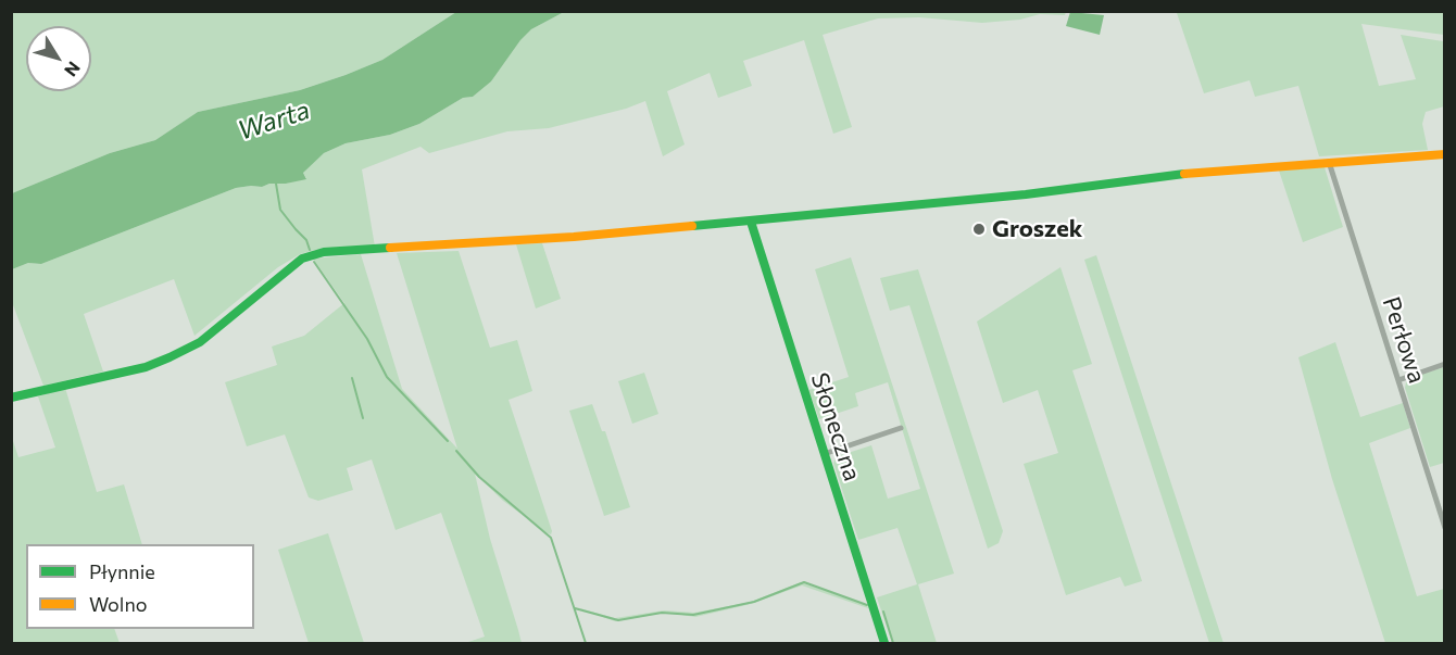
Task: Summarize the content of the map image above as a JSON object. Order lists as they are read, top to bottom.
{
  "streets": {
    "street": ["Perłowa", "Słoneczna"]
  },
  "water": ["Warta"],
  "places": ["Groszek"],
  "legend": ["Płynnie", "Wolno"],
  "north": "bottom right"
}
